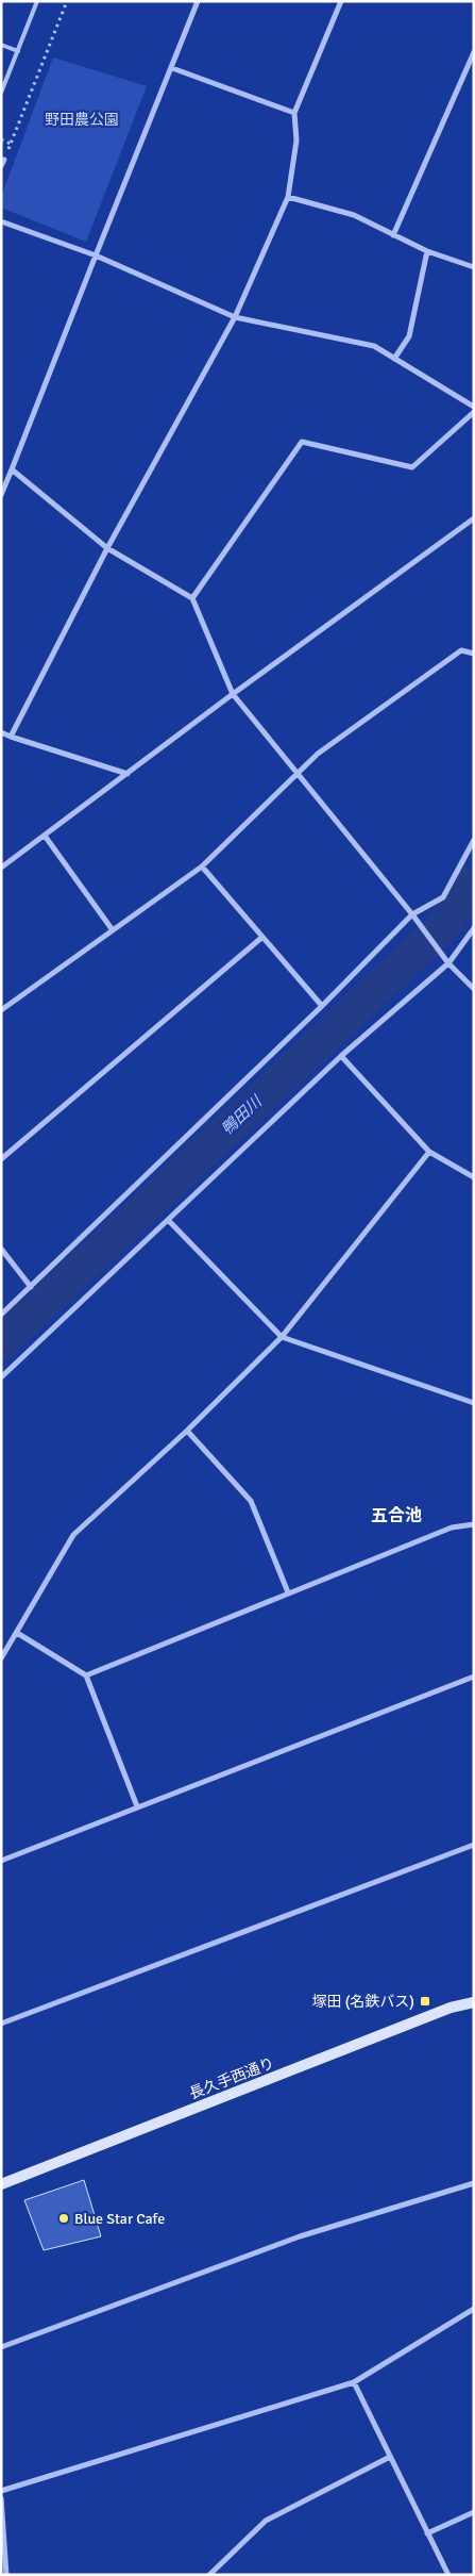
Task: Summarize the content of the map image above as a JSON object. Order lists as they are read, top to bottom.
{
  "streets": {
    "street": ["長久手西通り"]
  },
  "districts": ["五合池"],
  "water": ["鴨田川"],
  "parks": ["野田農公園"],
  "places": {
    "transit": ["塚田 (名鉄バス)"],
    "other": ["Blue Star Cafe"]
  }
}
